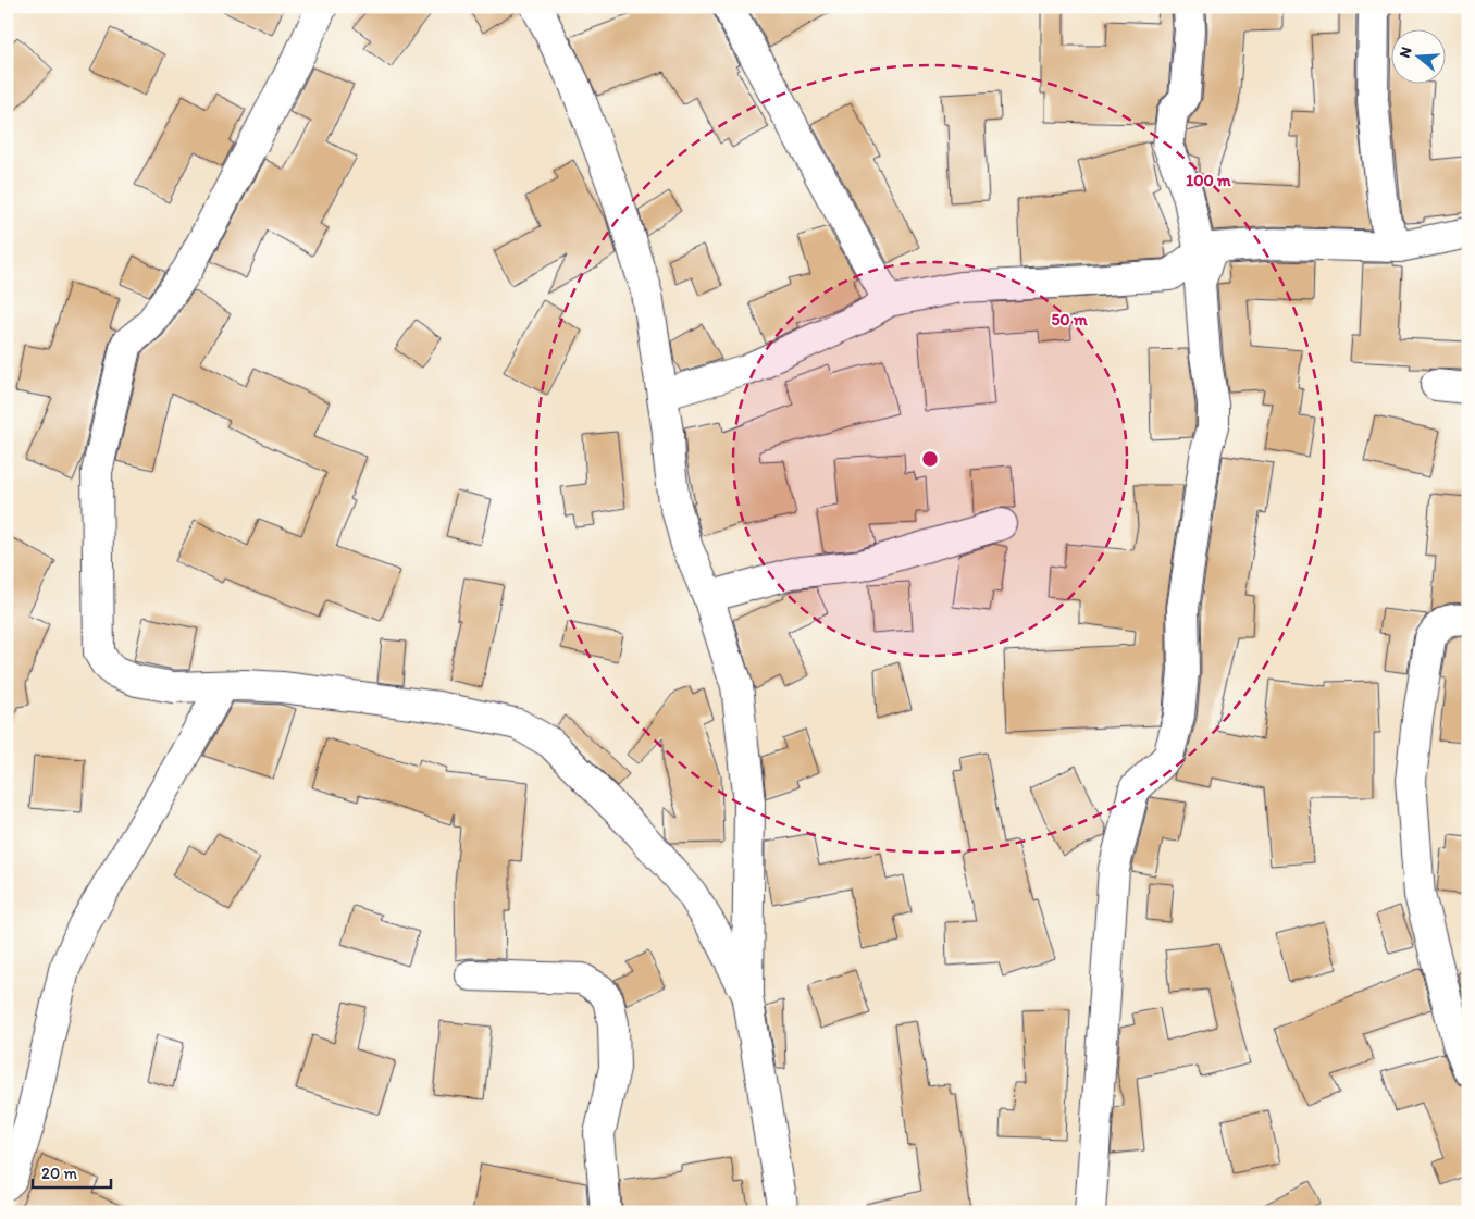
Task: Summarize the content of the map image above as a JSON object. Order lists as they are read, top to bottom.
{
  "scale_bar": "20 m",
  "north": "left",
  "rings": ["100 m", "50 m"]
}
